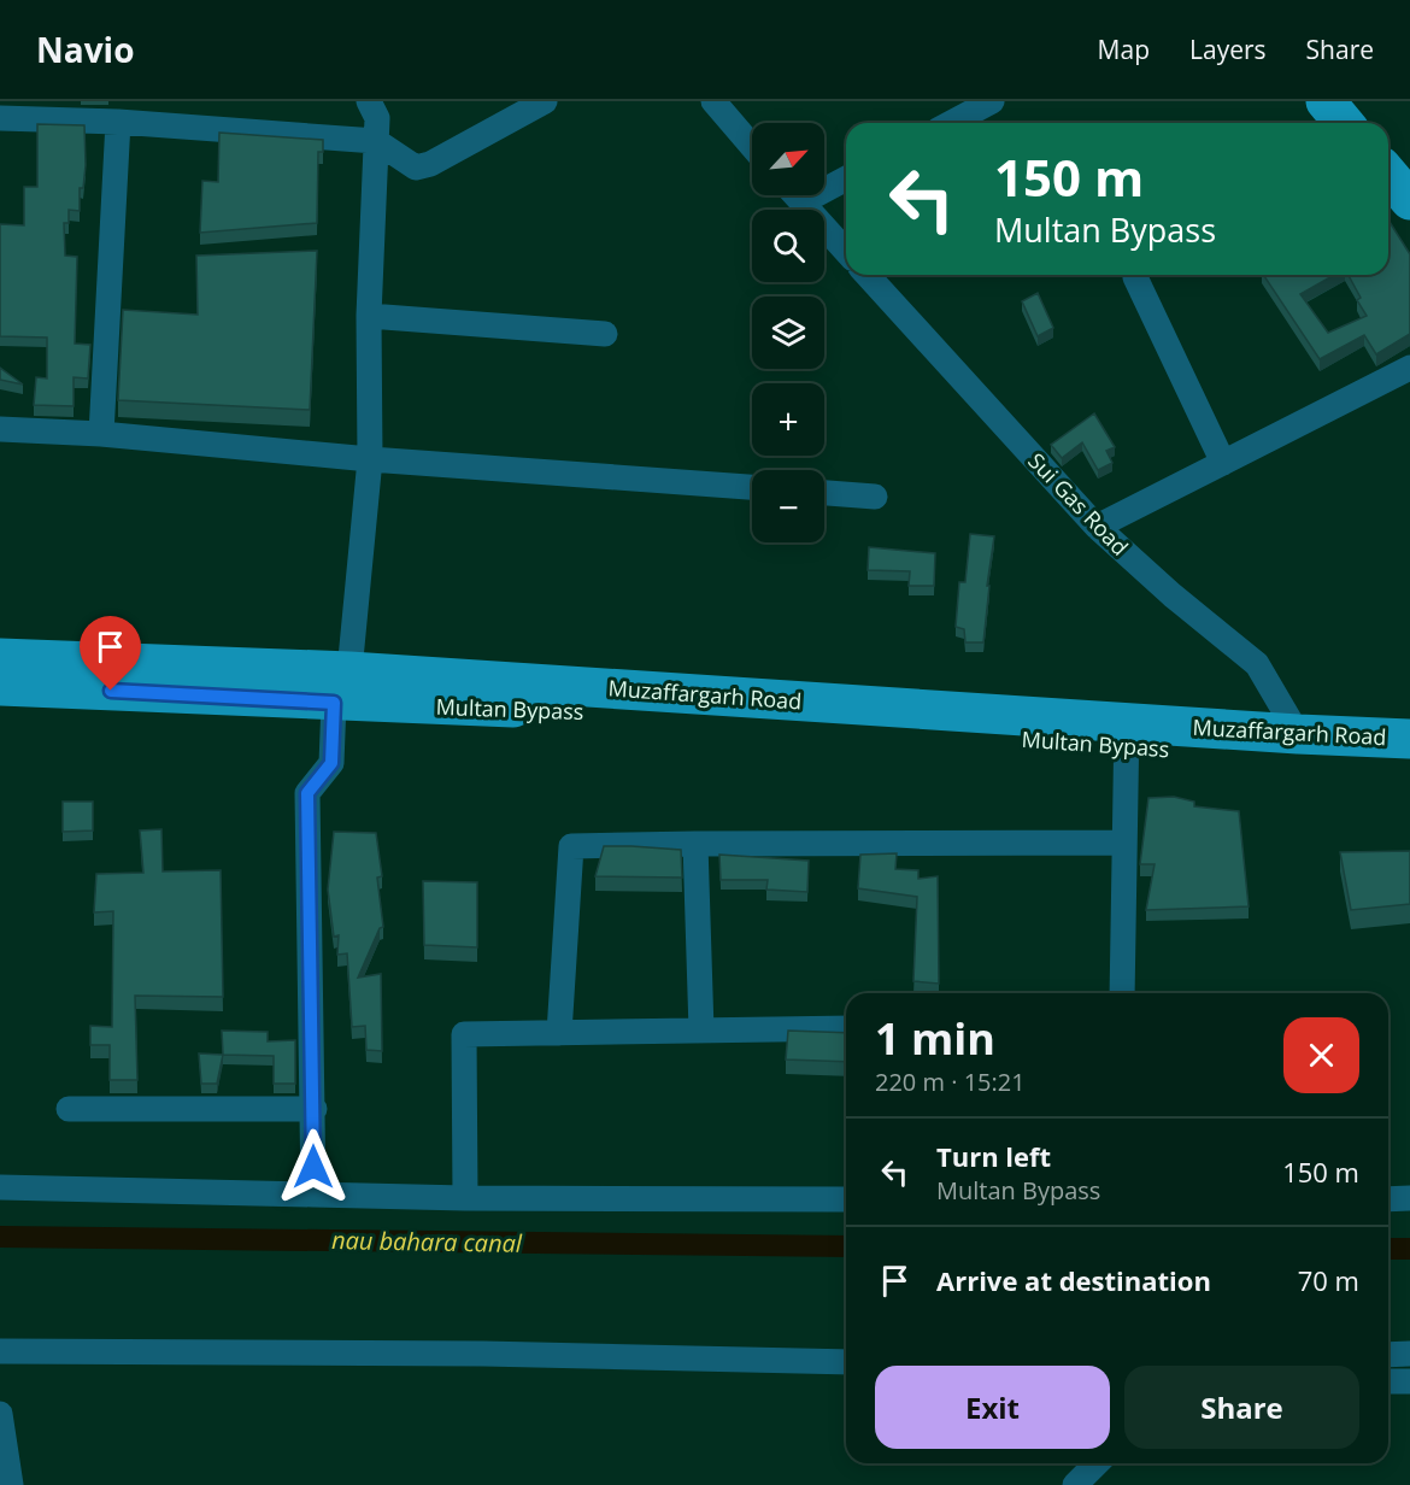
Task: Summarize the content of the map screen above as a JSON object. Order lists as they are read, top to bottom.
{
  "streets": {
    "main road": ["Muzaffargarh Road", "Multan Bypass"],
    "street": ["Sui Gas Road"]
  },
  "crossings": [
    ["Sui Gas Road", "Muzaffargarh Road"],
    ["Muzaffargarh Road", "Multan Bypass"]
  ],
  "water": ["nau bahara canal"],
  "north": "top right",
  "page": {
    "header": "Navio",
    "nav": ["Map", "Layers", "Share"],
    "map_buttons": ["+", "−"],
    "turn": ["150 m", "Multan Bypass"],
    "heading": ["1 min", "220 m · 15:21"],
    "list": [
      {
        "name": "Turn left",
        "note": "Multan Bypass",
        "value": "150 m"
      },
      {
        "name": "Arrive at destination",
        "value": "70 m"
      }
    ],
    "buttons": ["Exit", "Share"]
  }
}
